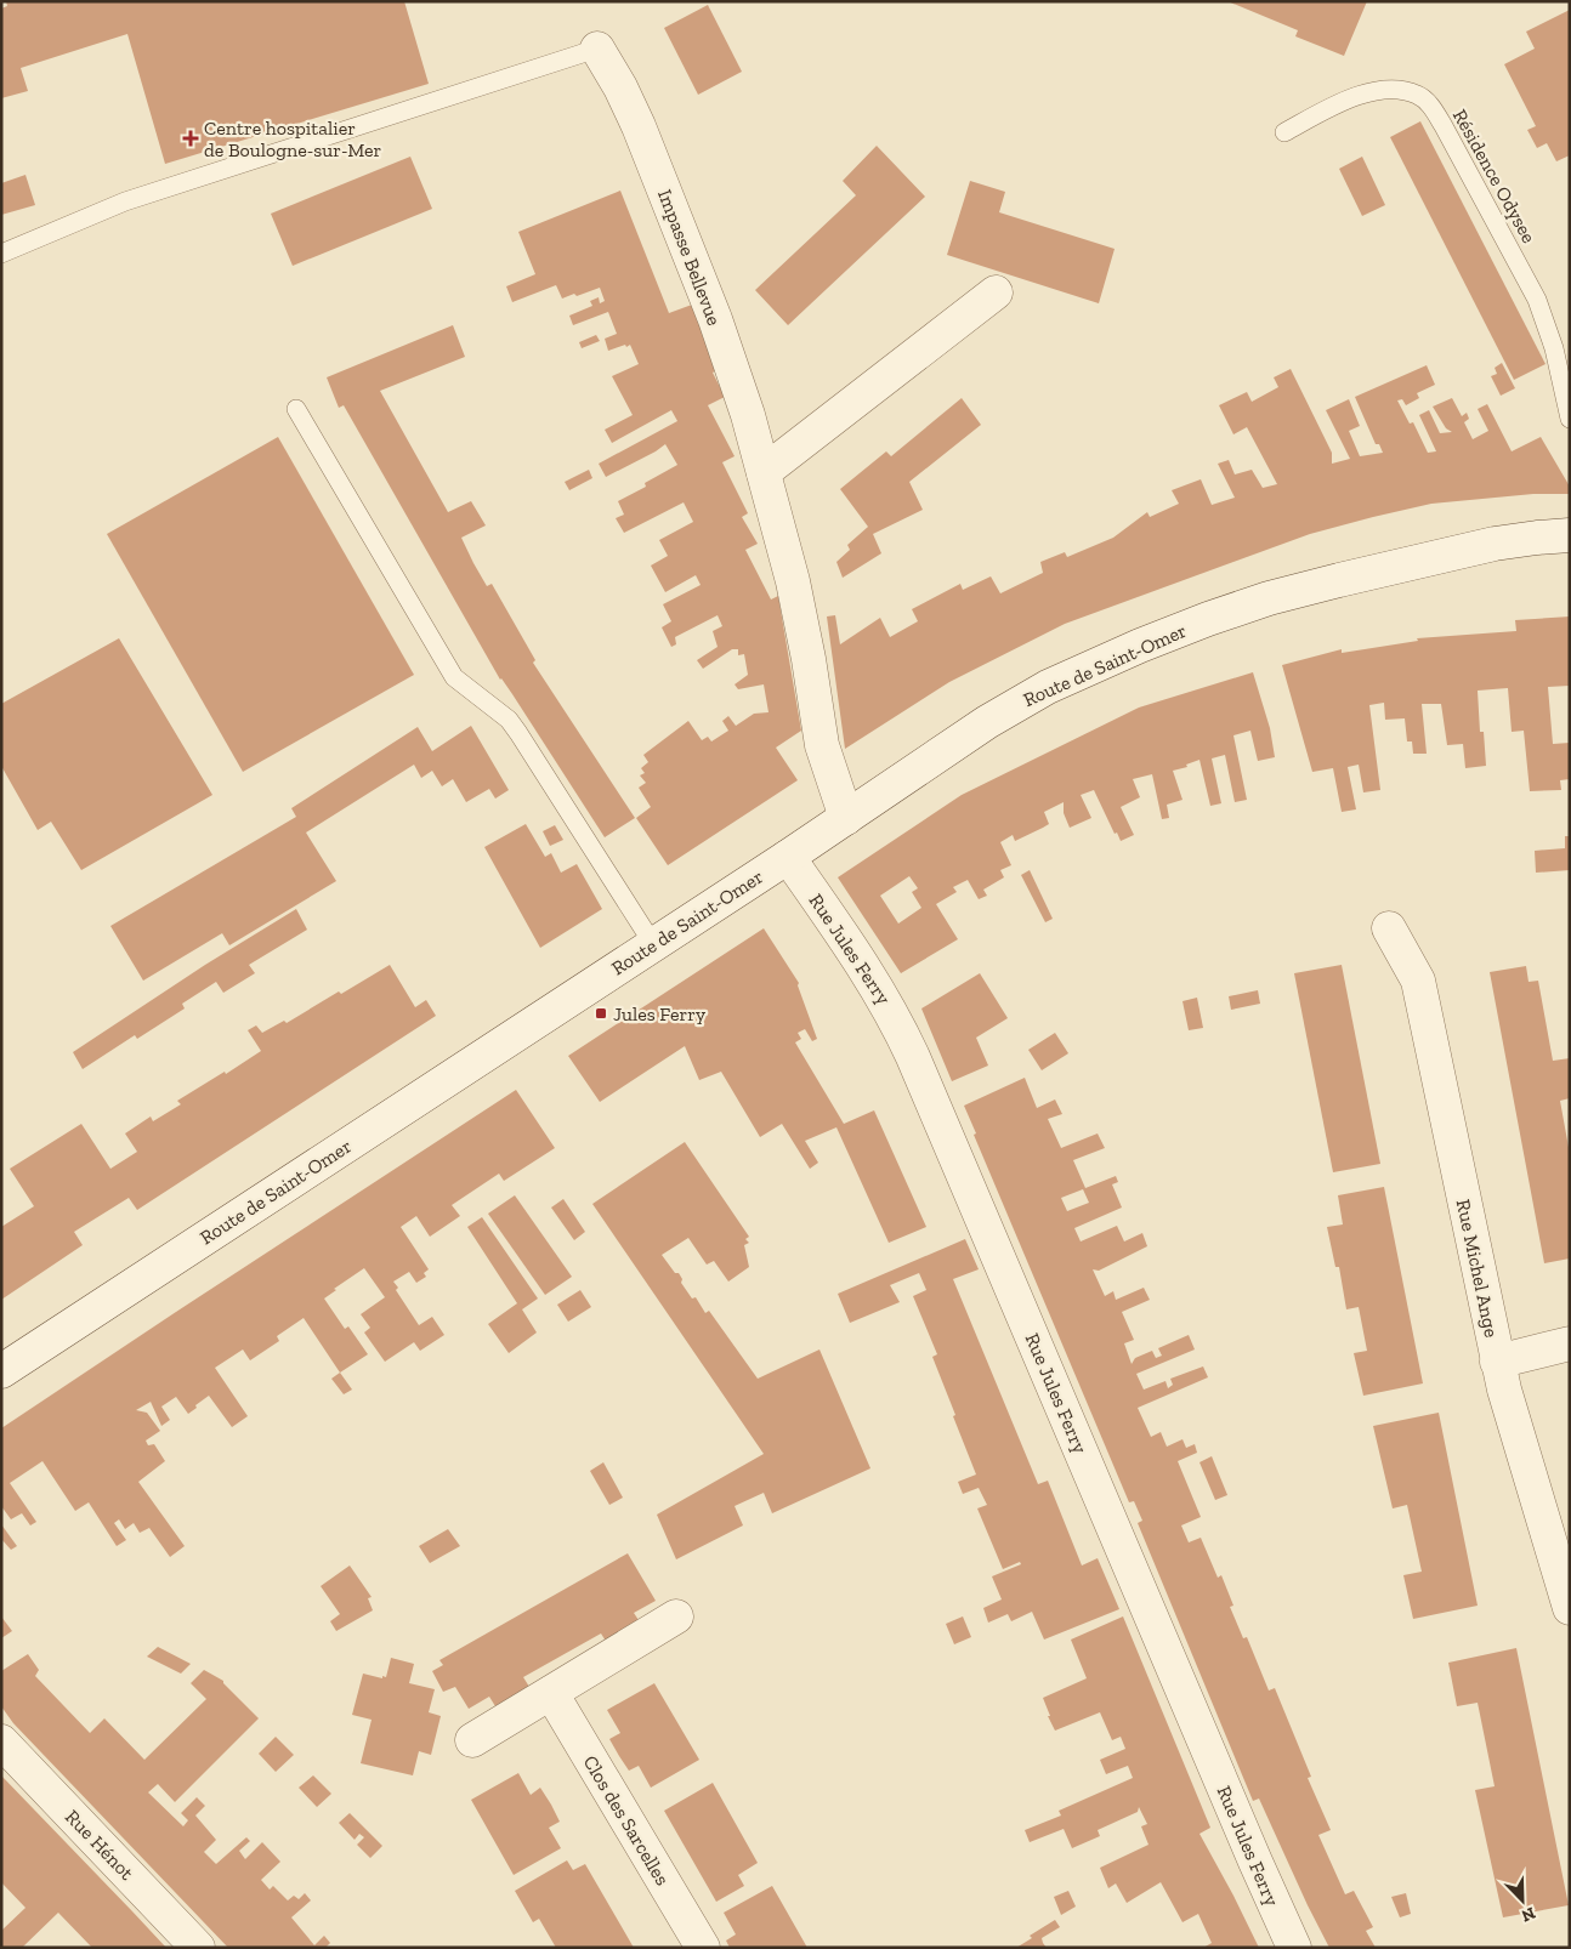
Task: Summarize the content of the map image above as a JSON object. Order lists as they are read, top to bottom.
{
  "streets": {
    "street": [
      "Impasse Bellevue",
      "Route de Saint-Omer",
      "Rue Jules Ferry",
      "Rue Michel Ange",
      "Clos des Sarcelles",
      "Rue Hénot"
    ],
    "lane": ["Résidence Odysee"]
  },
  "crossings": [
    ["Impasse Bellevue", "Route de Saint-Omer"],
    ["Route de Saint-Omer", "Rue Jules Ferry"]
  ],
  "places": {
    "health": ["Centre hospitalier de Boulogne-sur-Mer"],
    "transit": ["Jules Ferry"]
  },
  "north": "bottom right"
}
